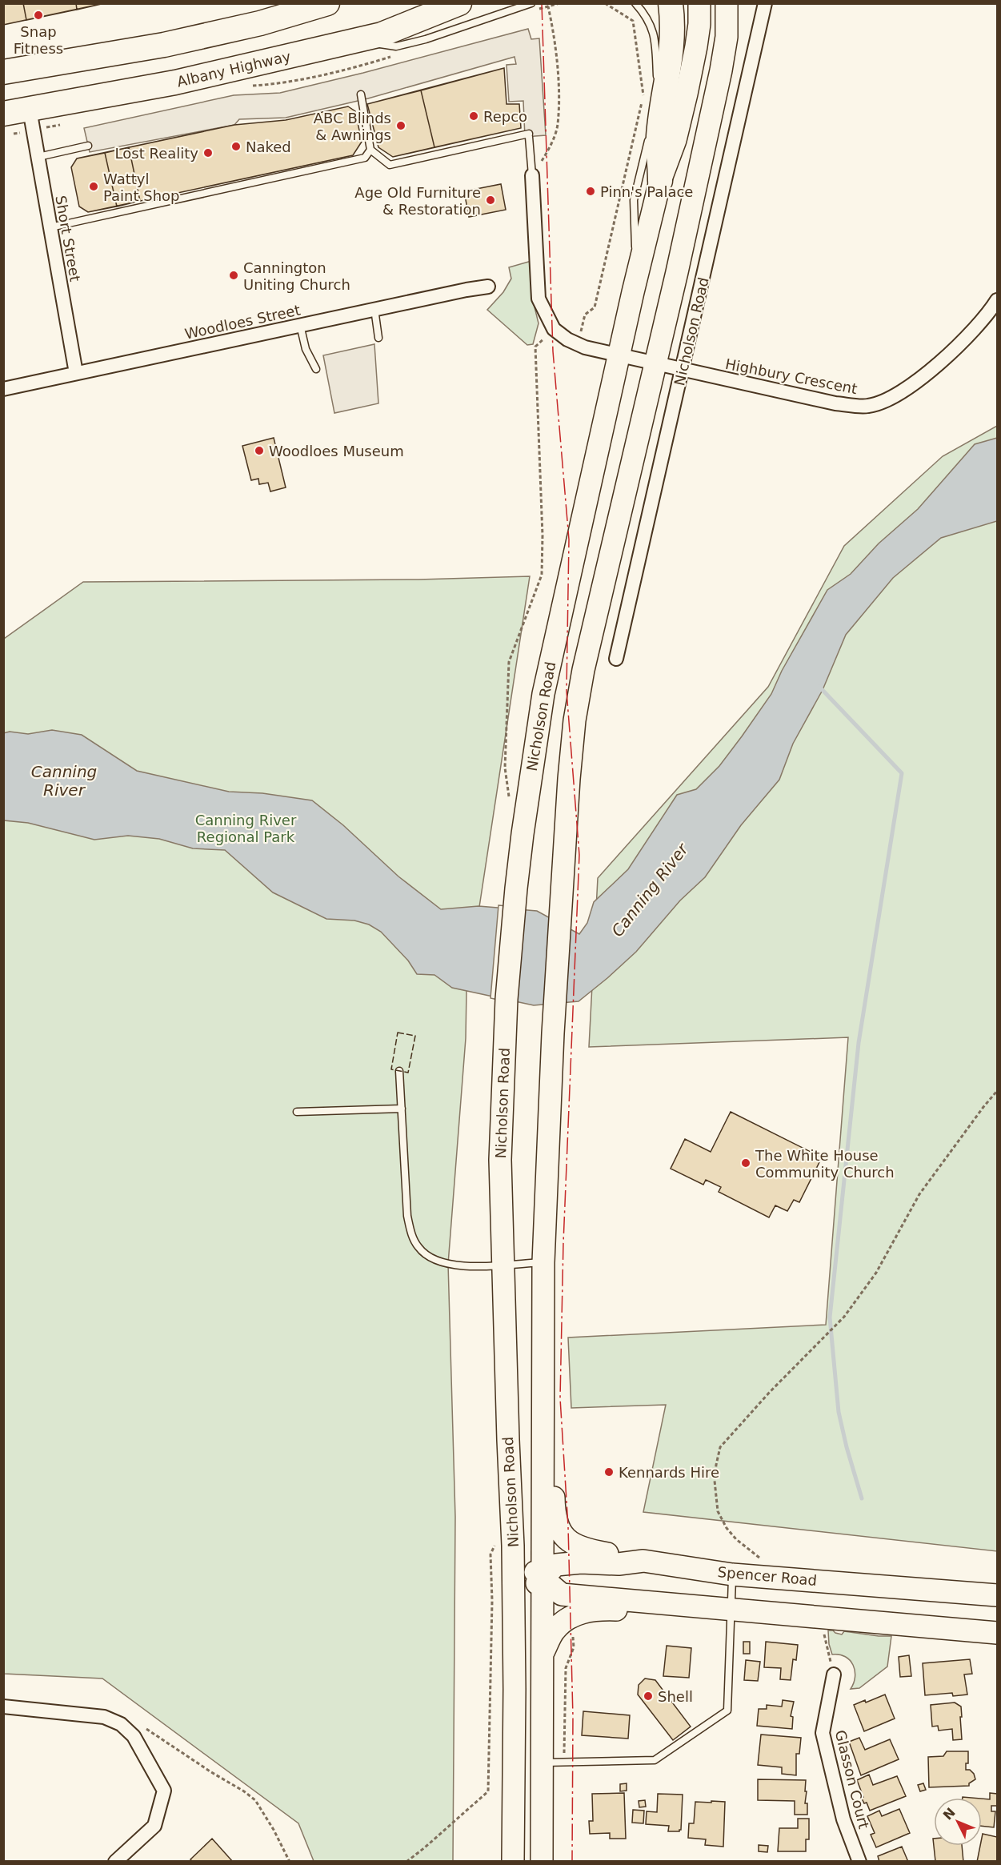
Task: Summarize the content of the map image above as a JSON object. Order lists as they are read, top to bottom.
{
  "streets": {
    "highway": ["Albany Highway"],
    "main road": ["Nicholson Road", "Spencer Road"],
    "street": [
      "Short Street",
      "Woodloes Street",
      "Highbury Crescent",
      "Glasson Court"
    ]
  },
  "crossings": [
    ["Albany Highway", "Short Street"],
    ["Short Street", "Woodloes Street"],
    ["Nicholson Road", "Highbury Crescent"],
    ["Nicholson Road", "Spencer Road"]
  ],
  "water": ["Canning River"],
  "parks": ["Canning River Regional Park"],
  "places": [
    "Snap Fitness",
    "Repco",
    "ABC Blinds & Awnings",
    "Naked",
    "Lost Reality",
    "Wattyl Paint Shop",
    "Pinn's Palace",
    "Age Old Furniture & Restoration",
    "Cannington Uniting Church",
    "Woodloes Museum",
    "The White House Community Church",
    "Kennards Hire",
    "Shell"
  ],
  "north": "top left"
}
